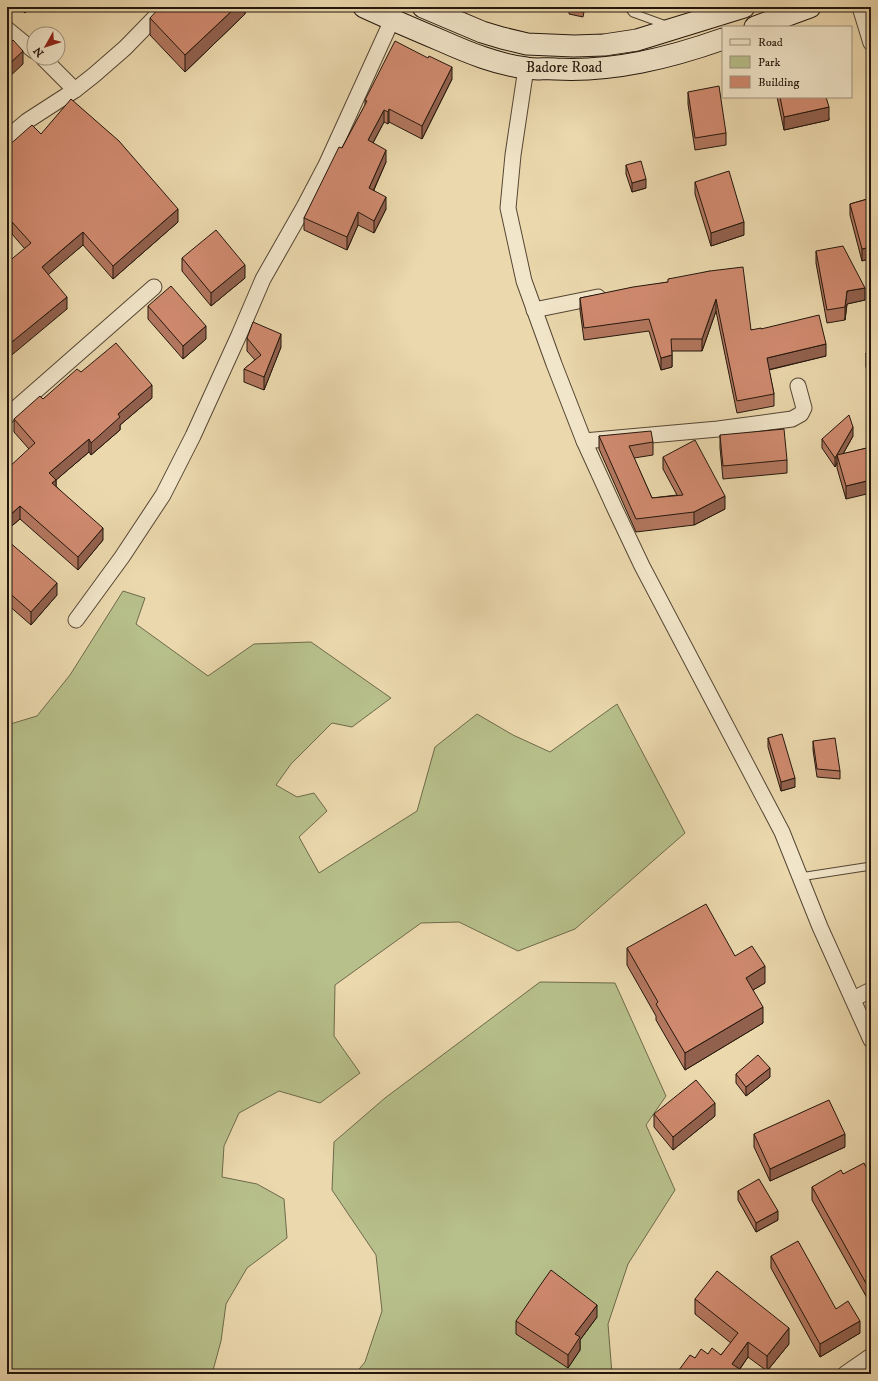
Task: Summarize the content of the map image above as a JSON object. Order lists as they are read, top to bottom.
{
  "streets": {
    "main road": ["Badore Road"]
  },
  "legend": ["Road", "Park", "Building"],
  "north": "bottom left"
}
